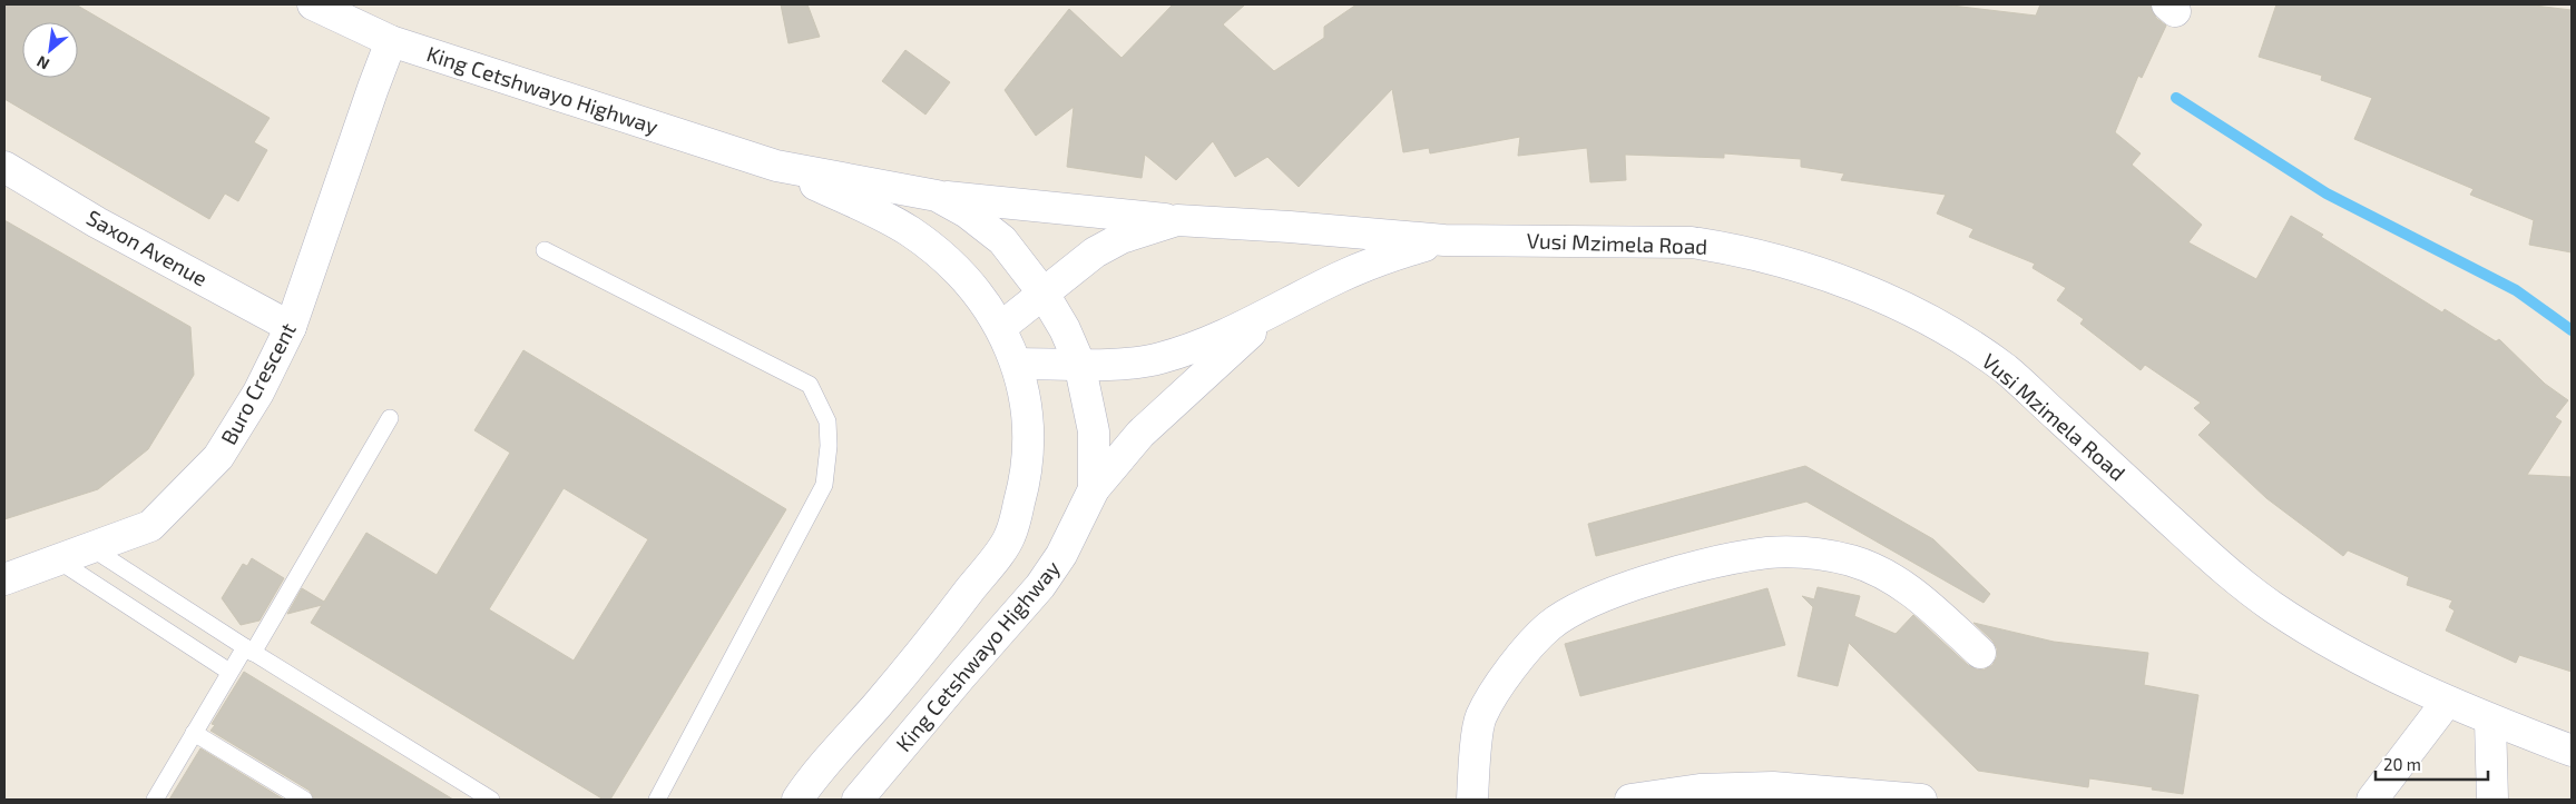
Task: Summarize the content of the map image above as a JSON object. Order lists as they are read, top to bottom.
{
  "streets": {
    "main road": [
      "King Cetshwayo Highway",
      "Vusi Mzimela Road",
      "Saxon Avenue",
      "Buro Crescent"
    ]
  },
  "crossings": [
    ["King Cetshwayo Highway", "Vusi Mzimela Road"],
    ["King Cetshwayo Highway", "Buro Crescent"],
    ["Saxon Avenue", "Buro Crescent"]
  ],
  "scale_bar": "20 m",
  "north": "bottom left"
}
